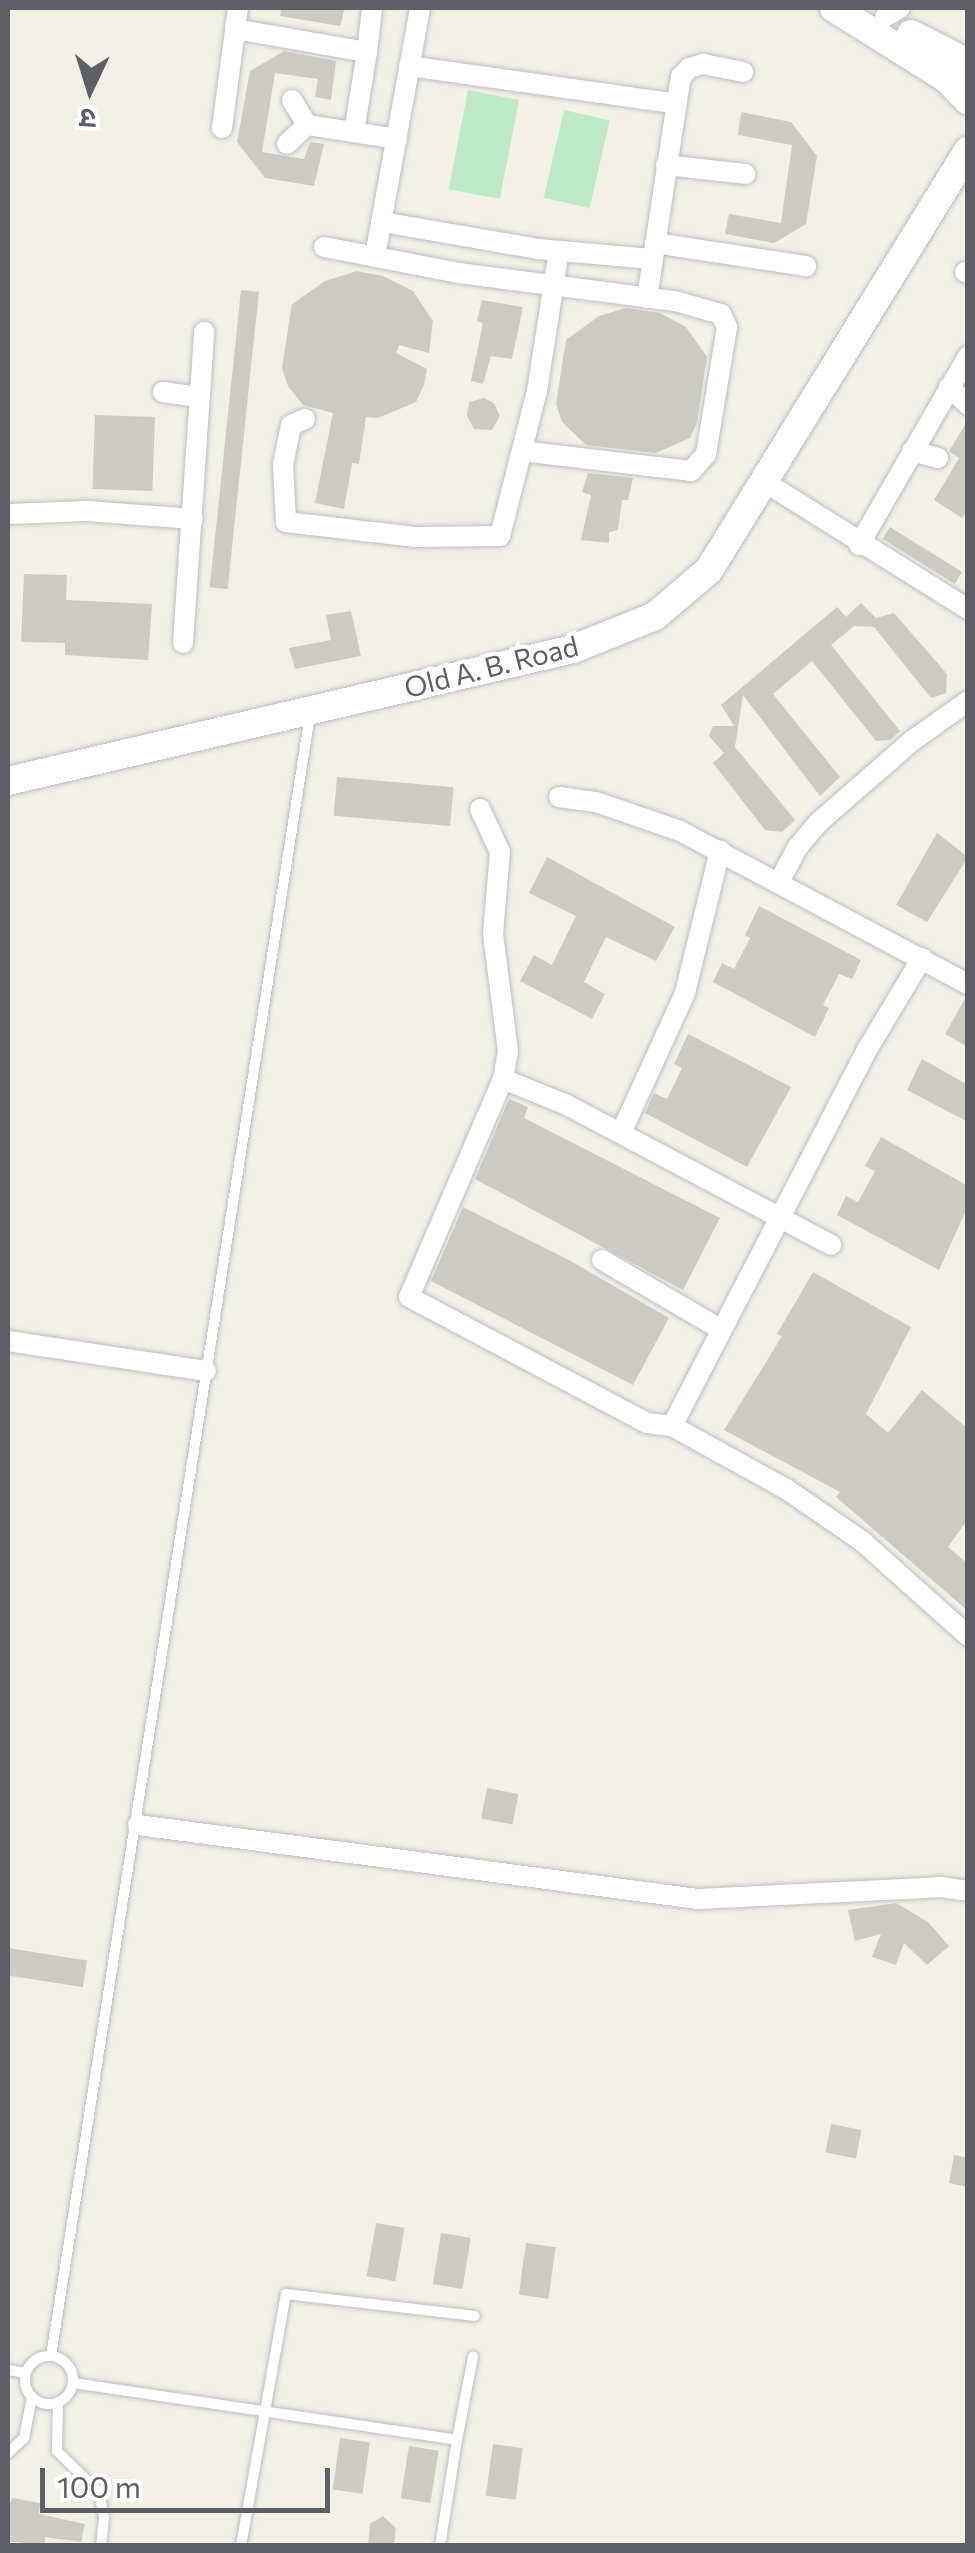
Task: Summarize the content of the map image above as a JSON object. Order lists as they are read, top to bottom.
{
  "streets": {
    "street": ["Old A. B. Road"]
  },
  "scale_bar": "100 m",
  "north": "bottom"
}
